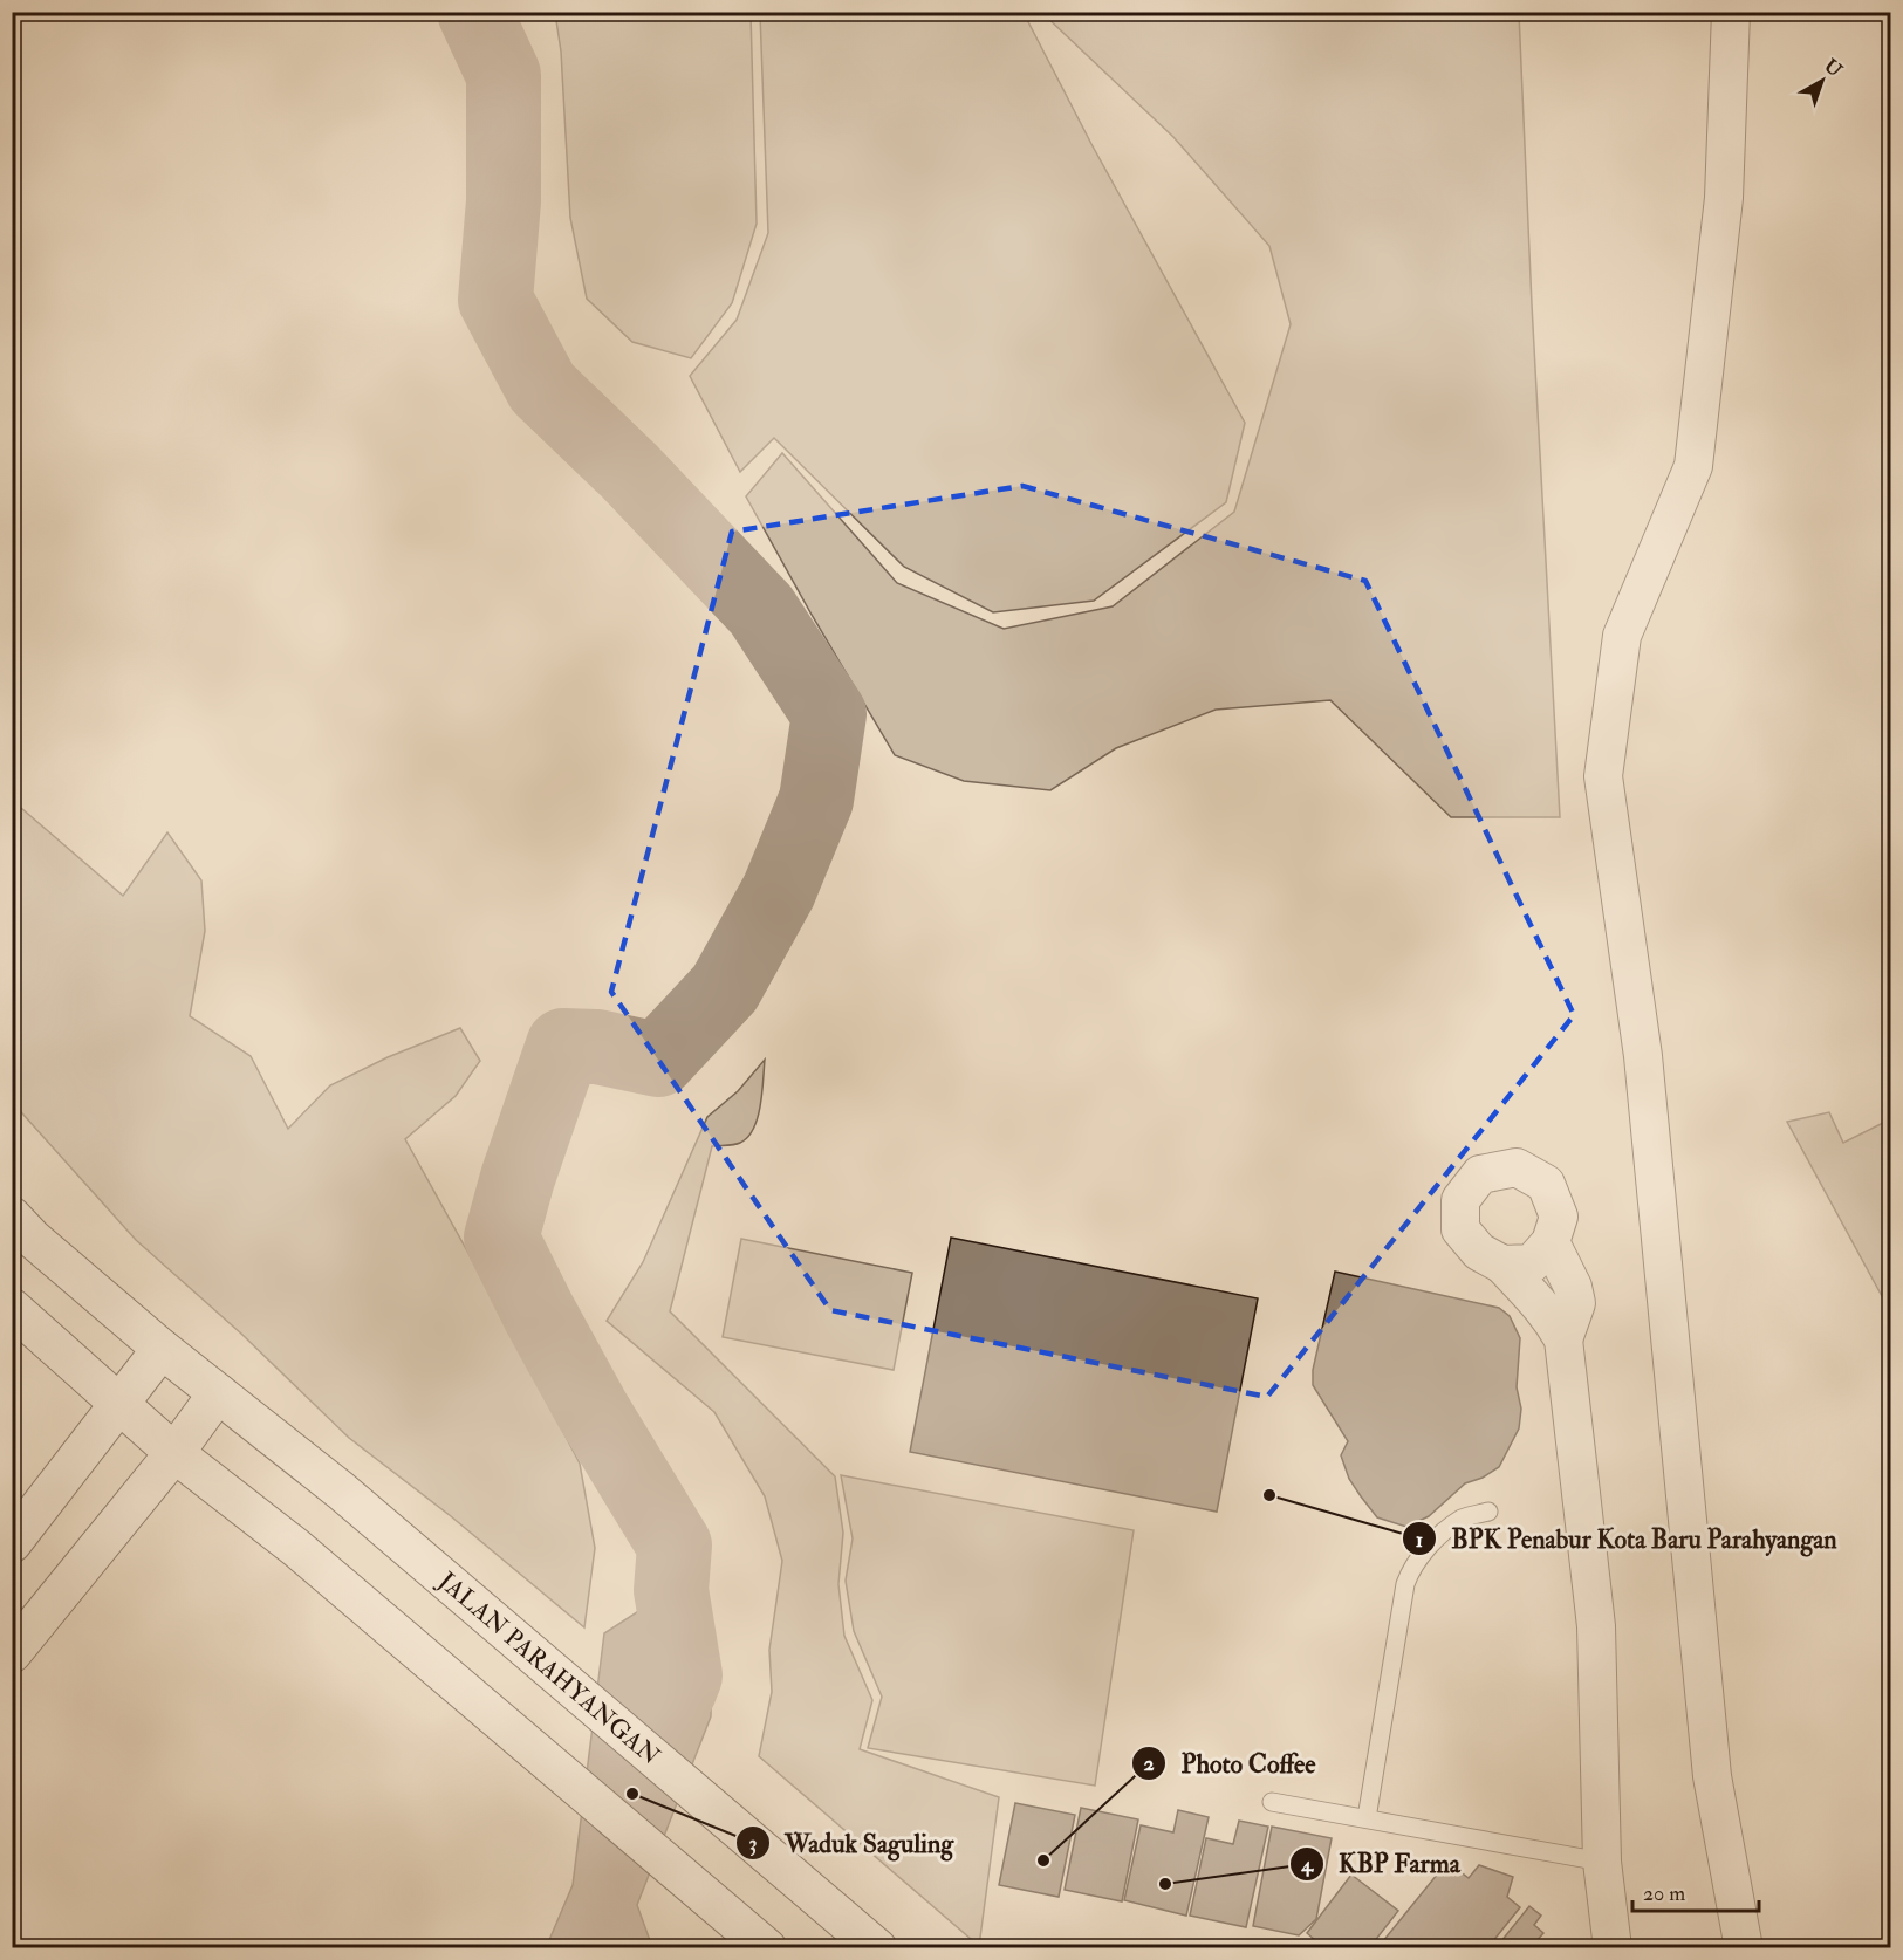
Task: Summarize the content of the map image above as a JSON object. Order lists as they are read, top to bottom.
{
  "streets": {
    "main road": ["JALAN PARAHYANGAN"]
  },
  "places": [
    "BPK Penabur Kota Baru Parahyangan",
    "Waduk Saguling",
    "Photo Coffee",
    "KBP Farma"
  ],
  "scale_bar": "20 m",
  "north": "top right"
}
